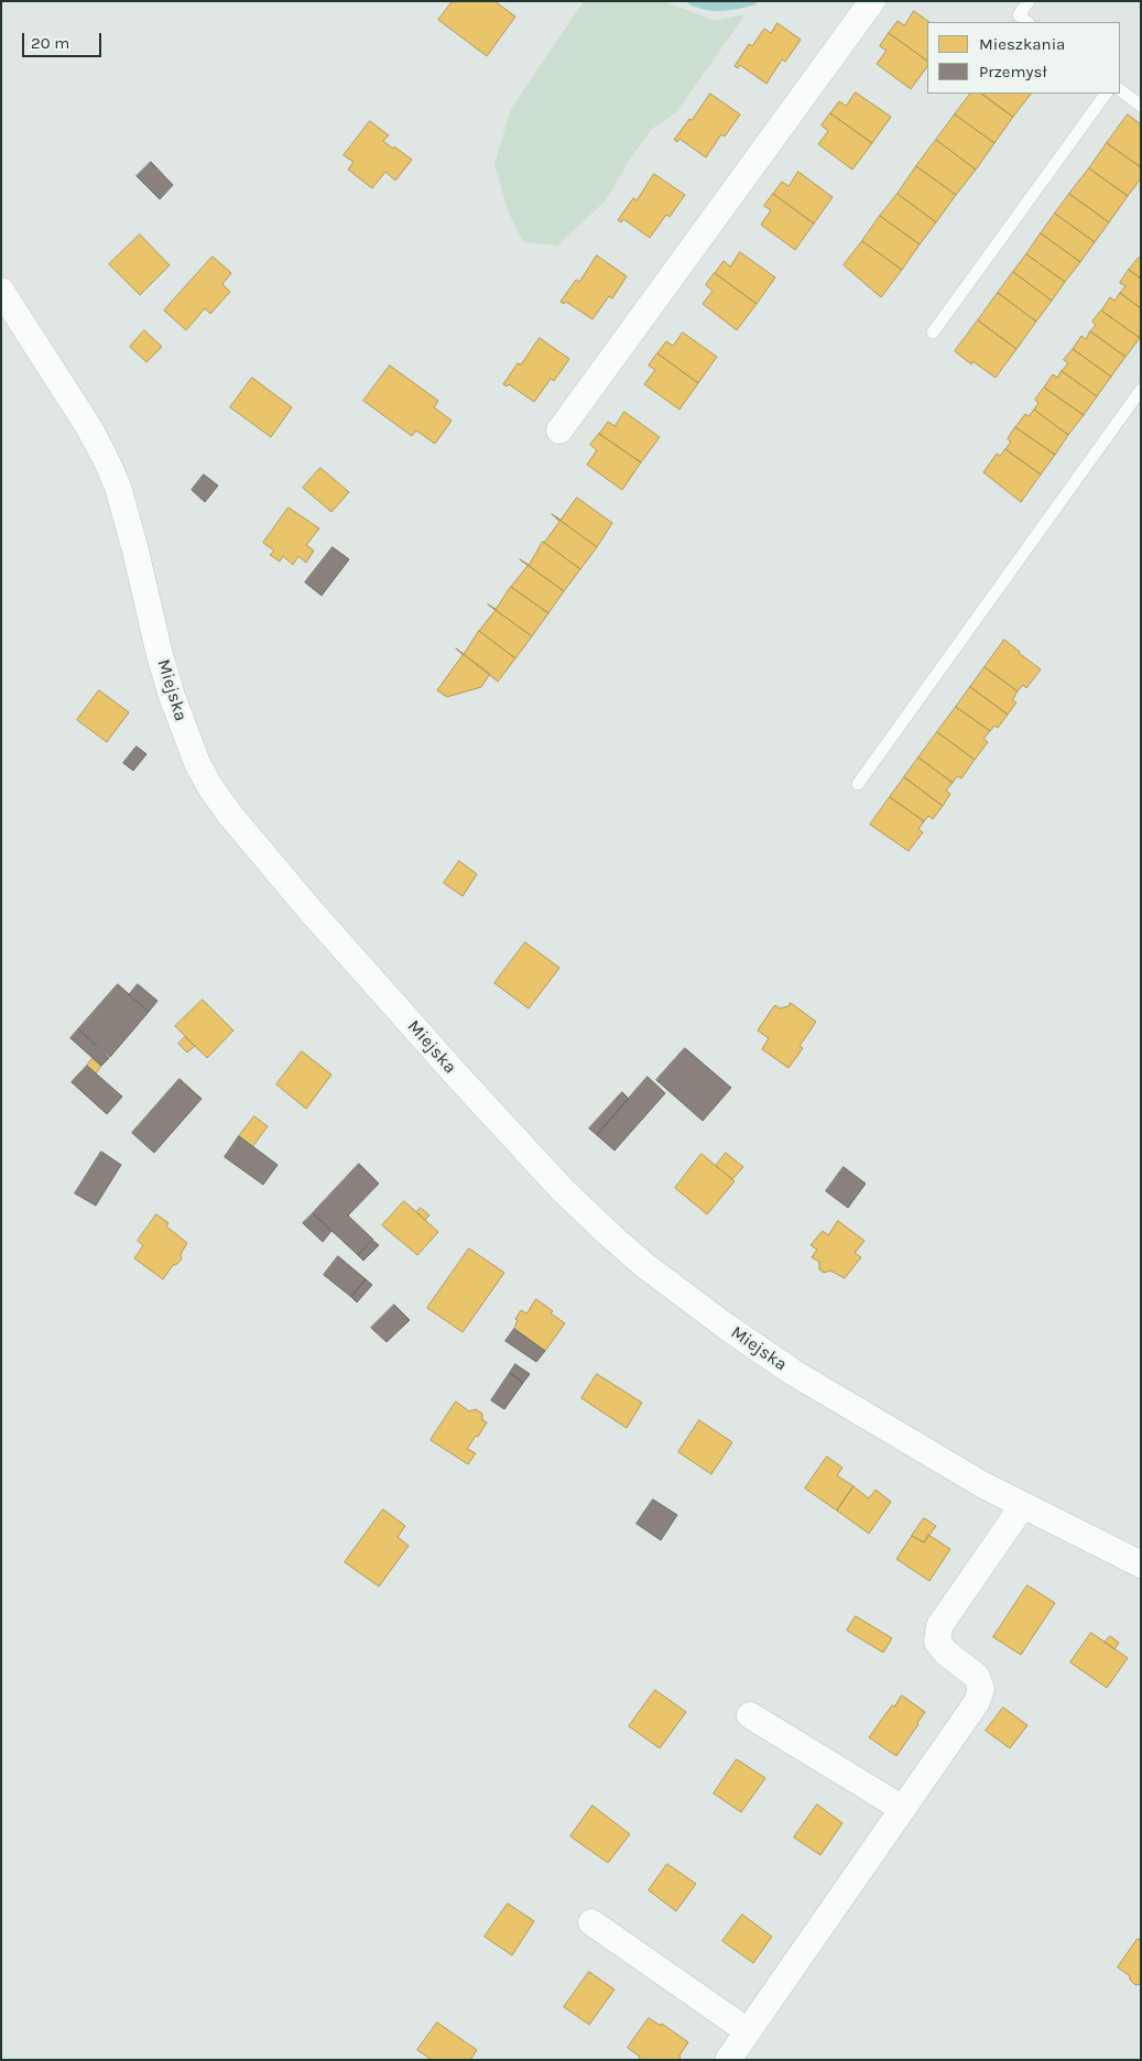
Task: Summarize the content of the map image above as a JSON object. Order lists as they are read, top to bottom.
{
  "streets": {
    "street": ["Miejska"]
  },
  "legend": ["Mieszkania", "Przemysł"],
  "scale_bar": "20 m"
}
